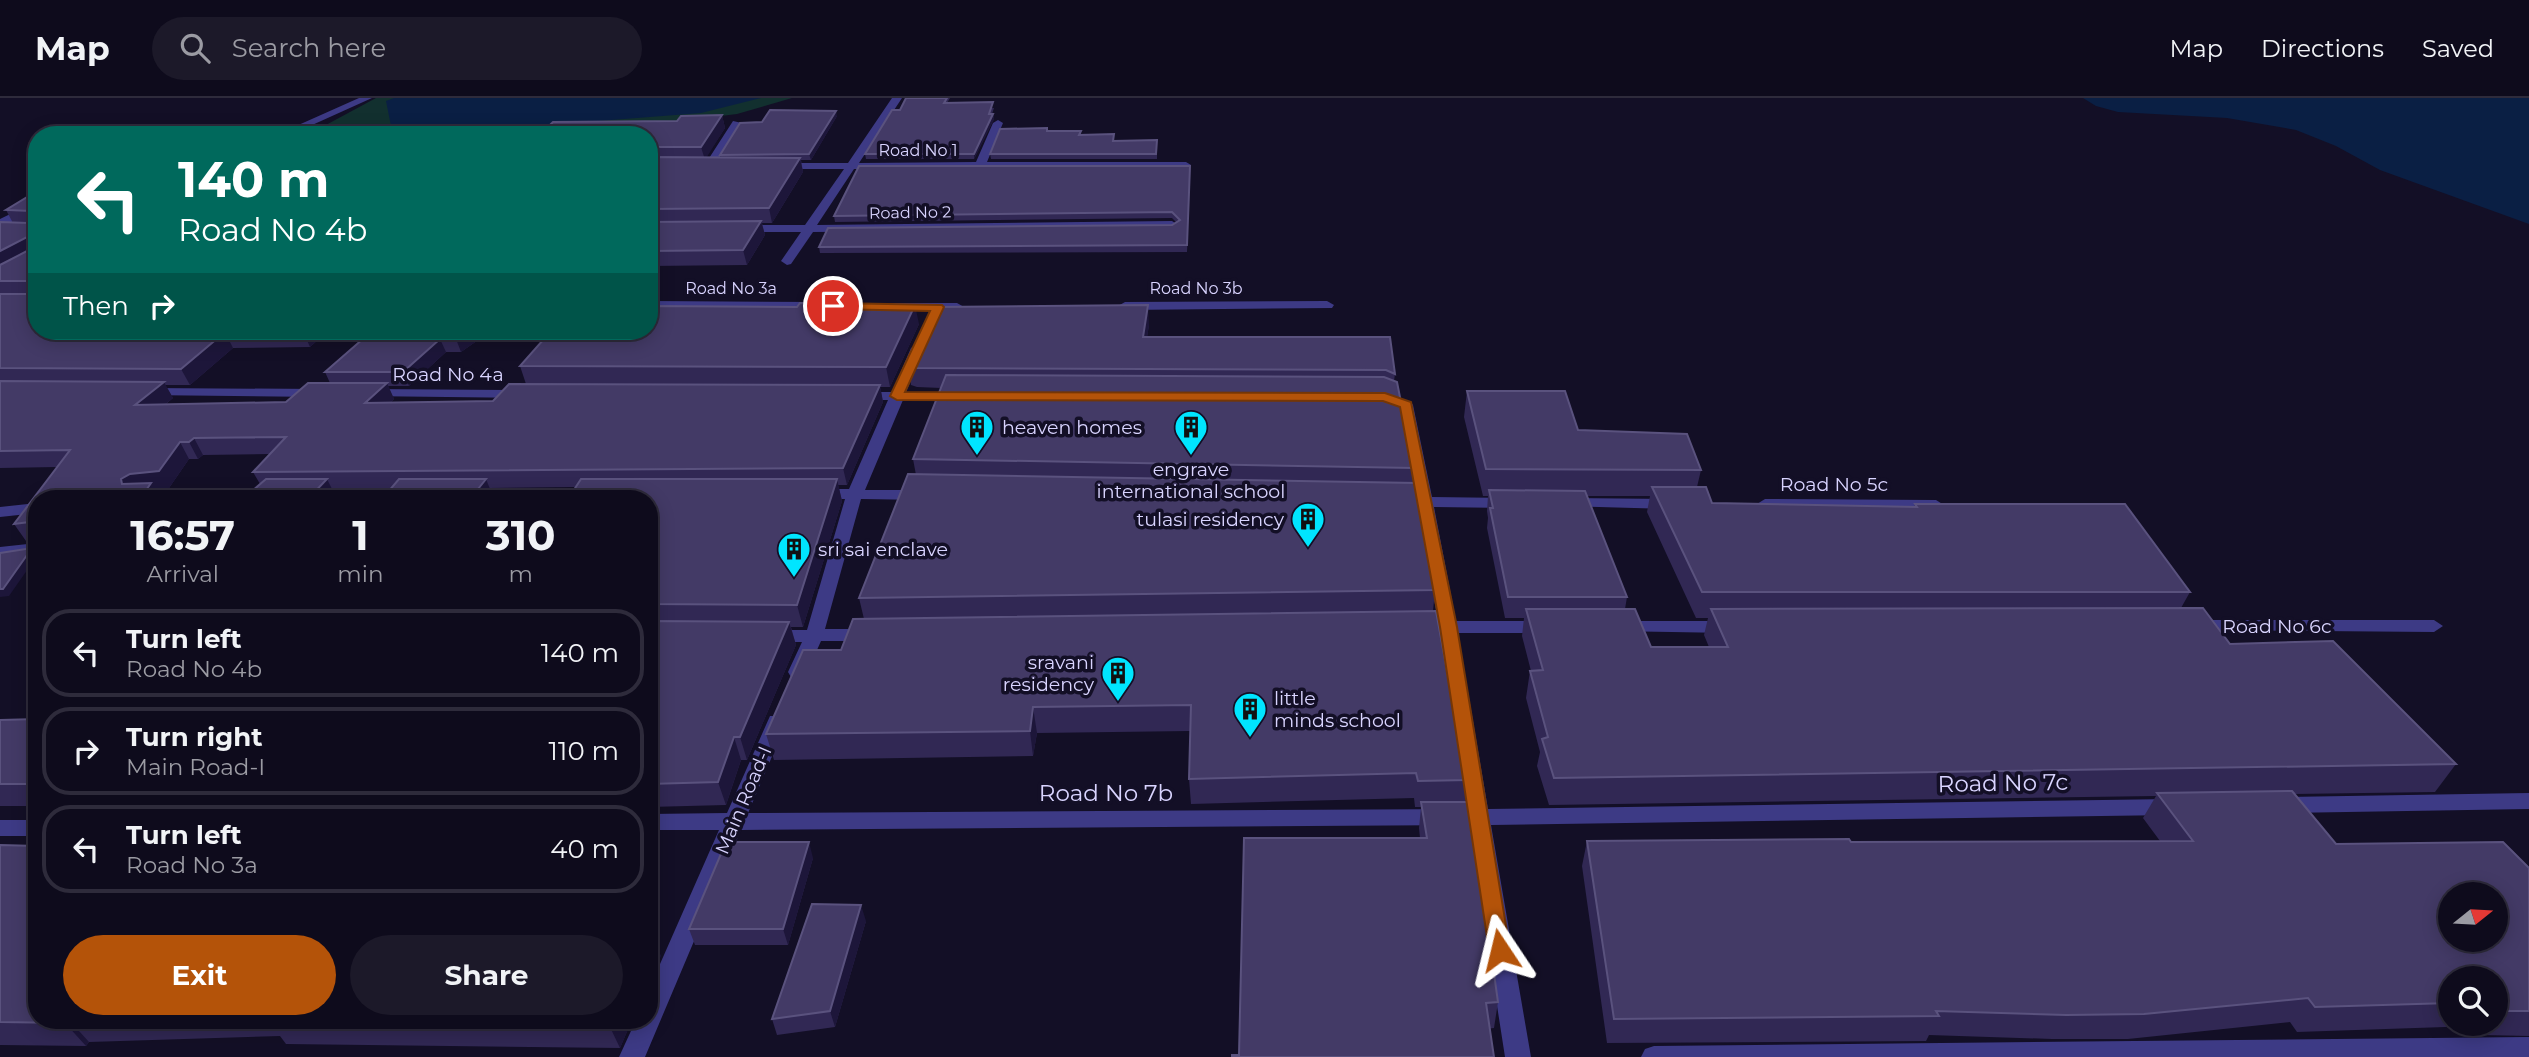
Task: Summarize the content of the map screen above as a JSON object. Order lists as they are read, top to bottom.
{
  "streets": {
    "street": [
      "Road No 1",
      "Road No 2",
      "Road No 3a",
      "Road No 3b",
      "Road No 4a",
      "Road No 5c",
      "Road No 6c",
      "Road No 7c",
      "Road No 7b",
      "Main Road-I"
    ]
  },
  "crossings": [
    ["Road No 7c", "Road No 7b"],
    ["Road No 7b", "Main Road-I"]
  ],
  "places": {
    "building": [
      "heaven homes",
      "engrave international school",
      "tulasi residency",
      "sri sai enclave",
      "sravani residency",
      "little minds school"
    ]
  },
  "north": "right",
  "page": {
    "header": "Map",
    "search": "Search here",
    "nav": ["Map", "Directions", "Saved"],
    "turn": ["140 m", "Road No 4b"],
    "then": "Then",
    "eta": [
      "16:57",
      "Arrival",
      "1",
      "min",
      "310",
      "m"
    ],
    "list": [
      {
        "name": "Turn left",
        "note": "Road No 4b",
        "value": "140 m"
      },
      {
        "name": "Turn right",
        "note": "Main Road-I",
        "value": "110 m"
      },
      {
        "name": "Turn left",
        "note": "Road No 3a",
        "value": "40 m"
      }
    ],
    "buttons": ["Exit", "Share"]
  }
}
